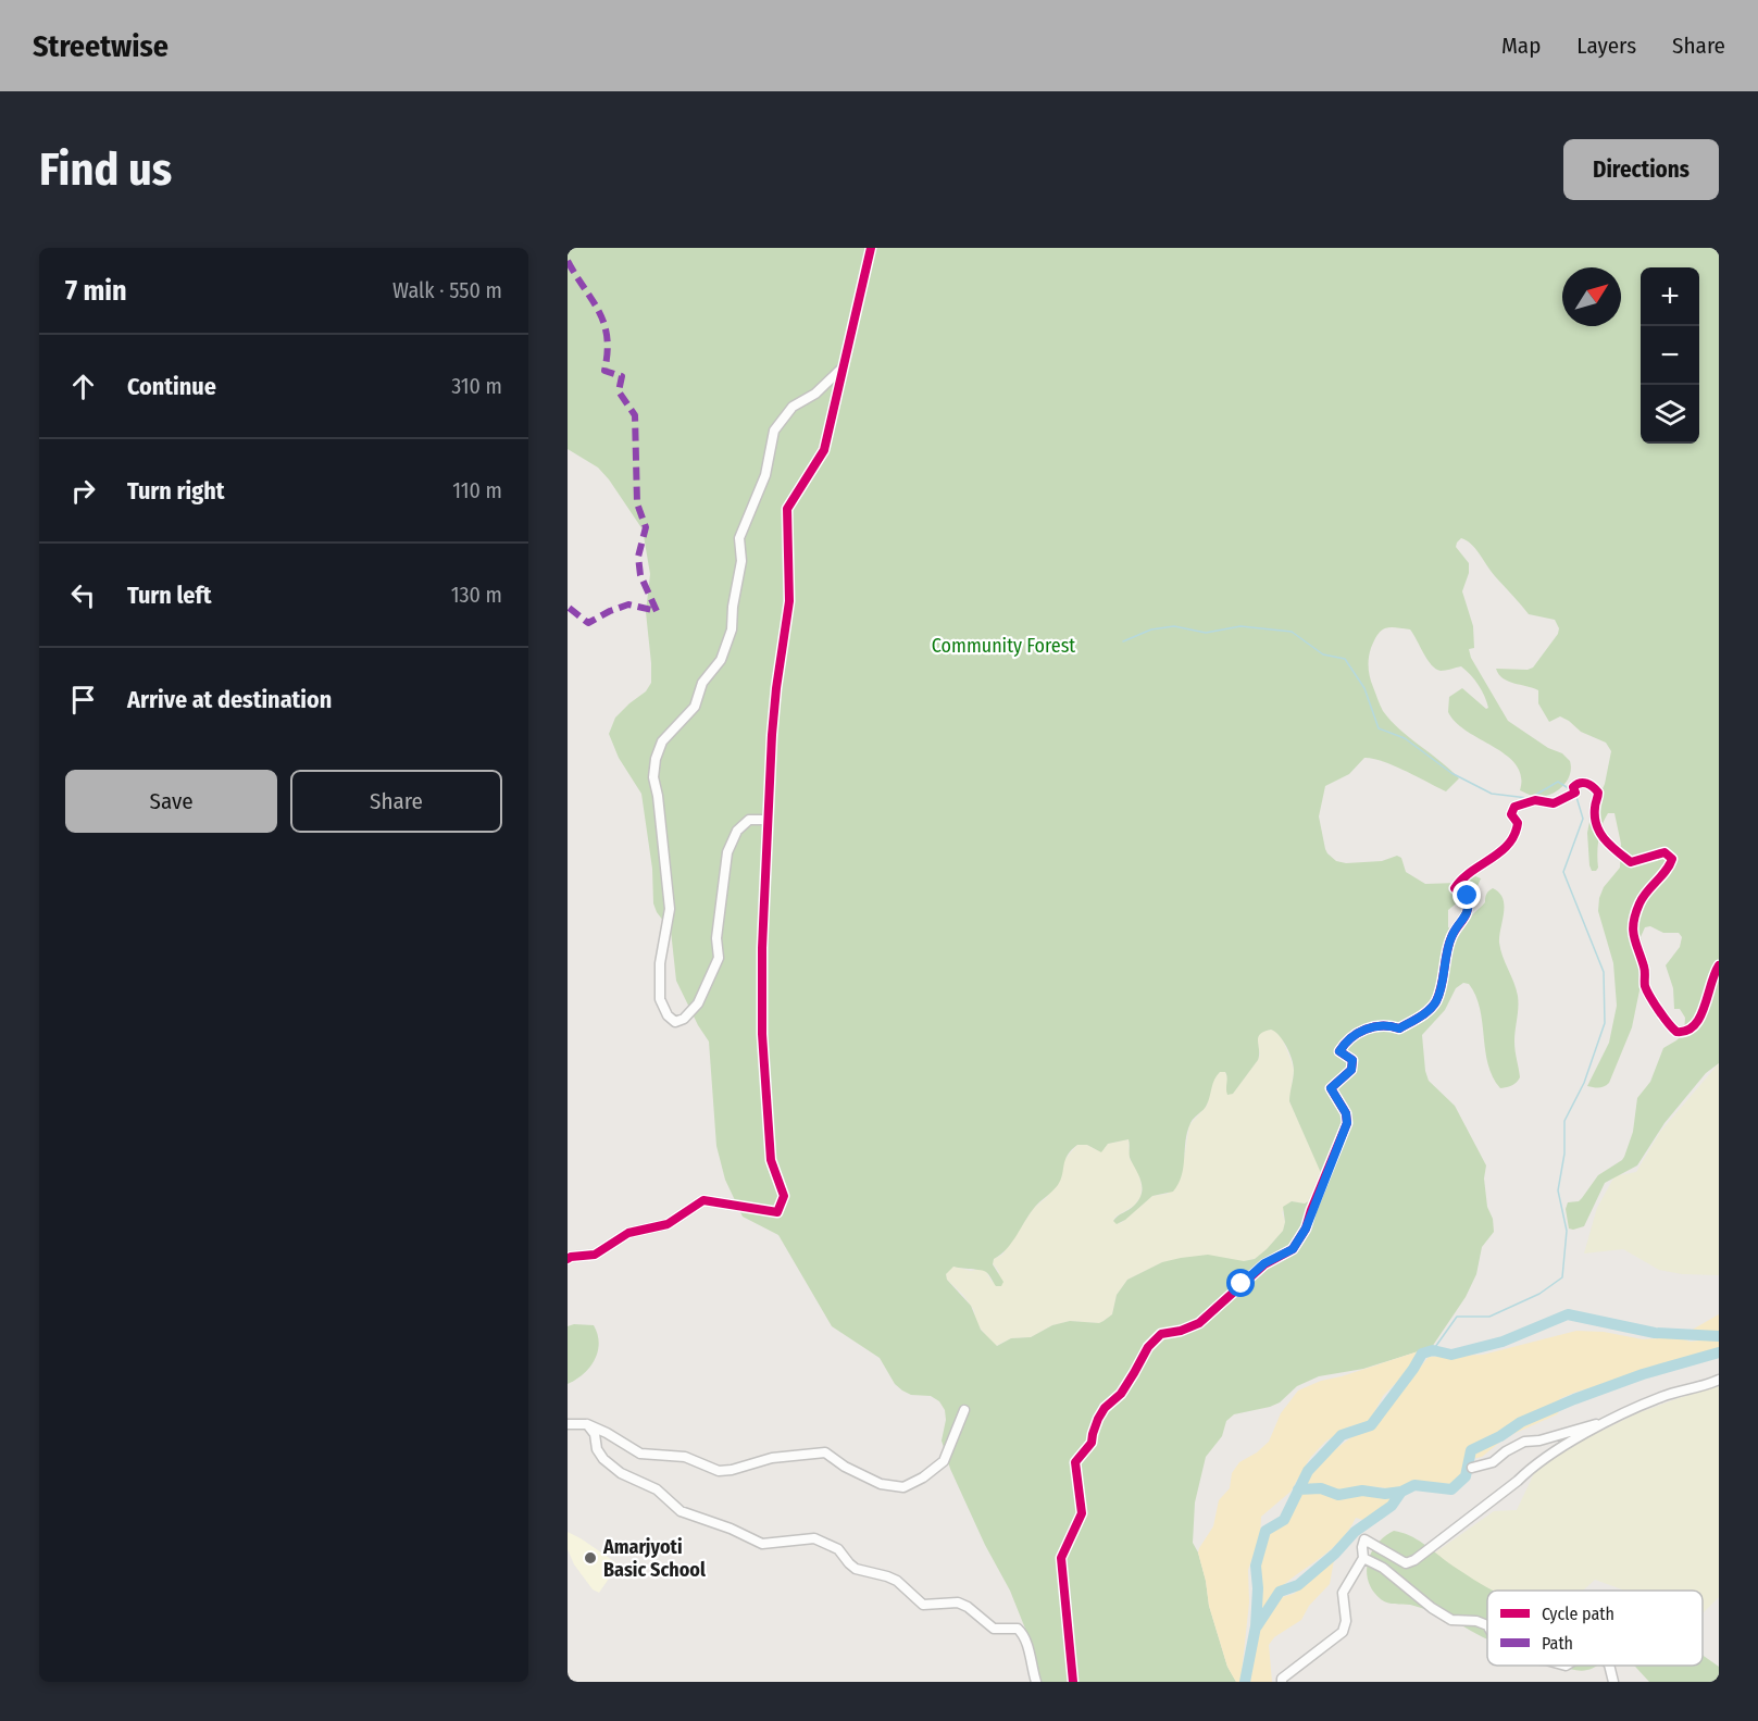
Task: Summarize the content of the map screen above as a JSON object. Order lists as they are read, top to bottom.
{
  "parks": ["Community Forest"],
  "places": ["Amarjyoti Basic School"],
  "legend": ["Cycle path", "Path"],
  "north": "top right",
  "page": {
    "header": "Streetwise",
    "nav": ["Map", "Layers", "Share"],
    "buttons": [
      "Directions",
      ["Save", "Share"]
    ],
    "title": "Find us",
    "heading": ["7 min", "Walk · 550 m"],
    "map_buttons": ["+", "−"],
    "list": [
      ["Continue", "310 m"],
      ["Turn right", "110 m"],
      ["Turn left", "130 m"],
      "Arrive at destination"
    ]
  }
}
